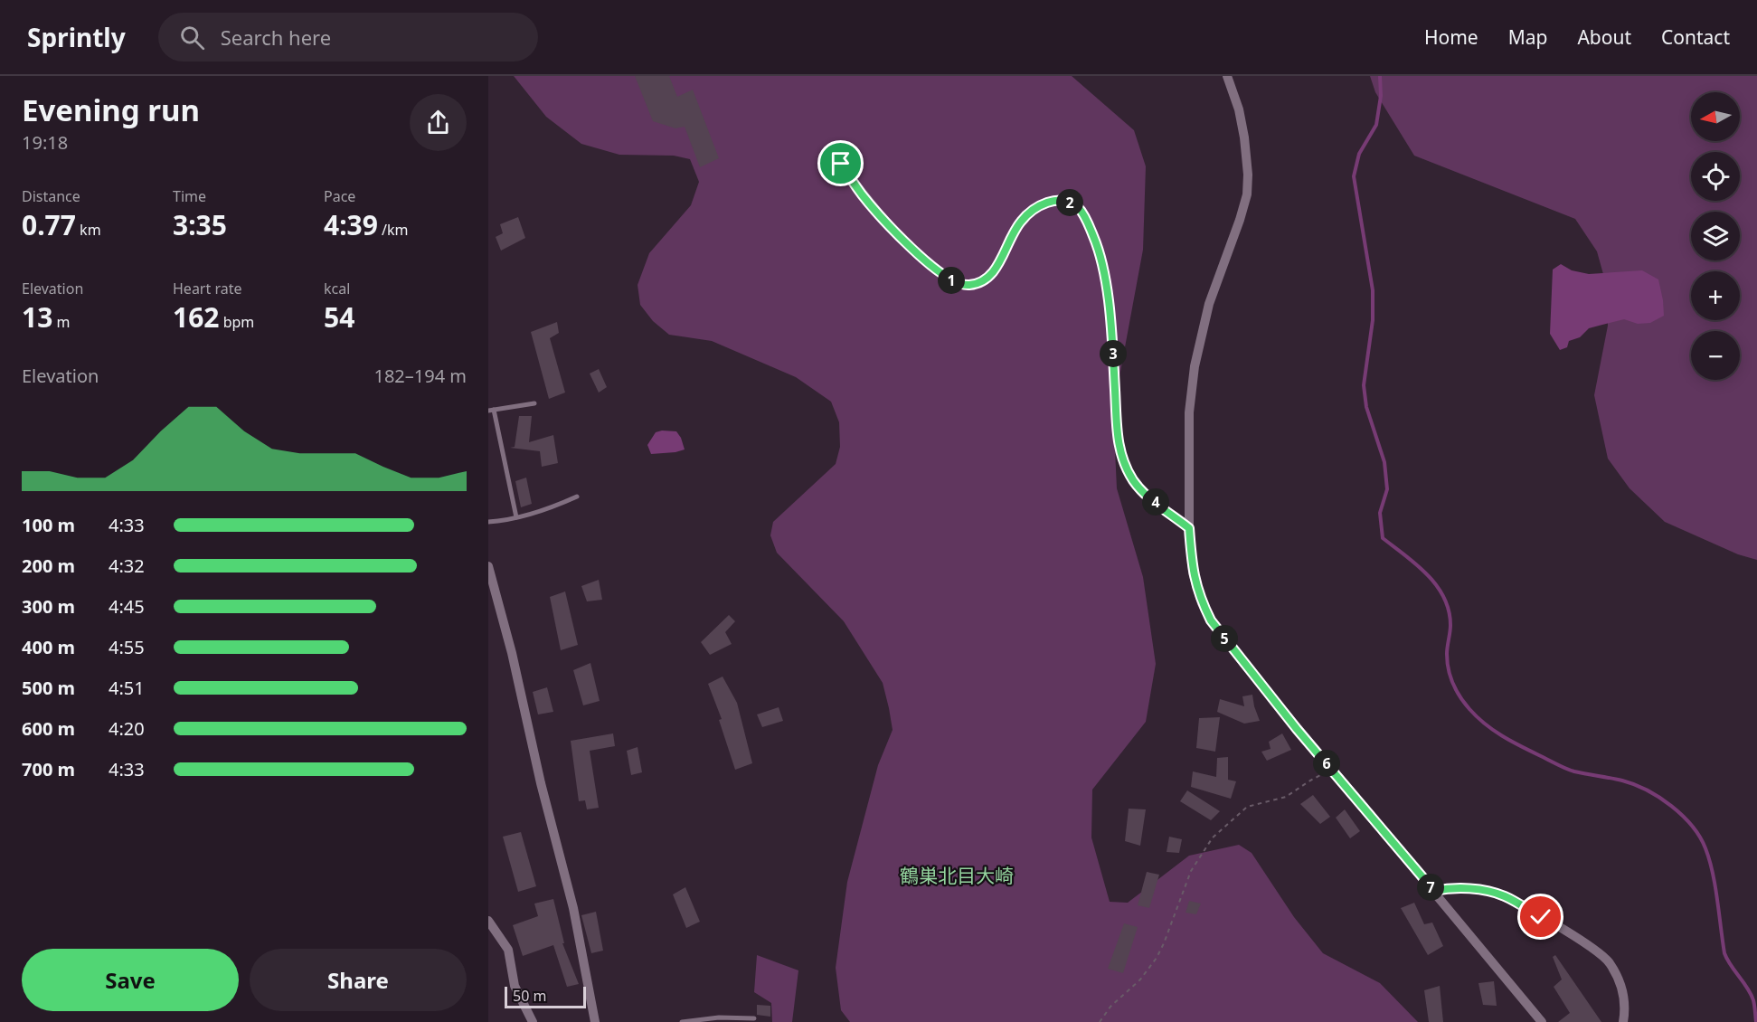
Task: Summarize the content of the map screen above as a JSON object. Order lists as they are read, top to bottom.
{
  "districts": ["鶴巣北目大崎"],
  "scale_bar": "50 m",
  "north": "left",
  "page": {
    "header": "Sprintly",
    "search": "Search here",
    "nav": [
      "Home",
      "Map",
      "About",
      "Contact"
    ],
    "heading": ["Evening run", "19:18"],
    "map_buttons": ["+", "−"],
    "stats": [
      ["Distance", "0.77 km"],
      ["Time", "3:35"],
      ["Pace", "4:39 /km"],
      ["Elevation", "13 m"],
      ["Heart rate", "162 bpm"],
      ["kcal", "54"]
    ],
    "pins": [
      "2",
      "1",
      "3",
      "4",
      "5",
      "6",
      "7"
    ],
    "chart": ["Elevation", "182–194 m"],
    "list": [
      {
        "name": "100 m",
        "note": "4:33"
      },
      {
        "name": "200 m",
        "note": "4:32"
      },
      {
        "name": "300 m",
        "note": "4:45"
      },
      {
        "name": "400 m",
        "note": "4:55"
      },
      {
        "name": "500 m",
        "note": "4:51"
      },
      {
        "name": "600 m",
        "note": "4:20"
      },
      {
        "name": "700 m",
        "note": "4:33"
      }
    ],
    "buttons": ["Save", "Share"],
    "scale": "50 m"
  }
}
